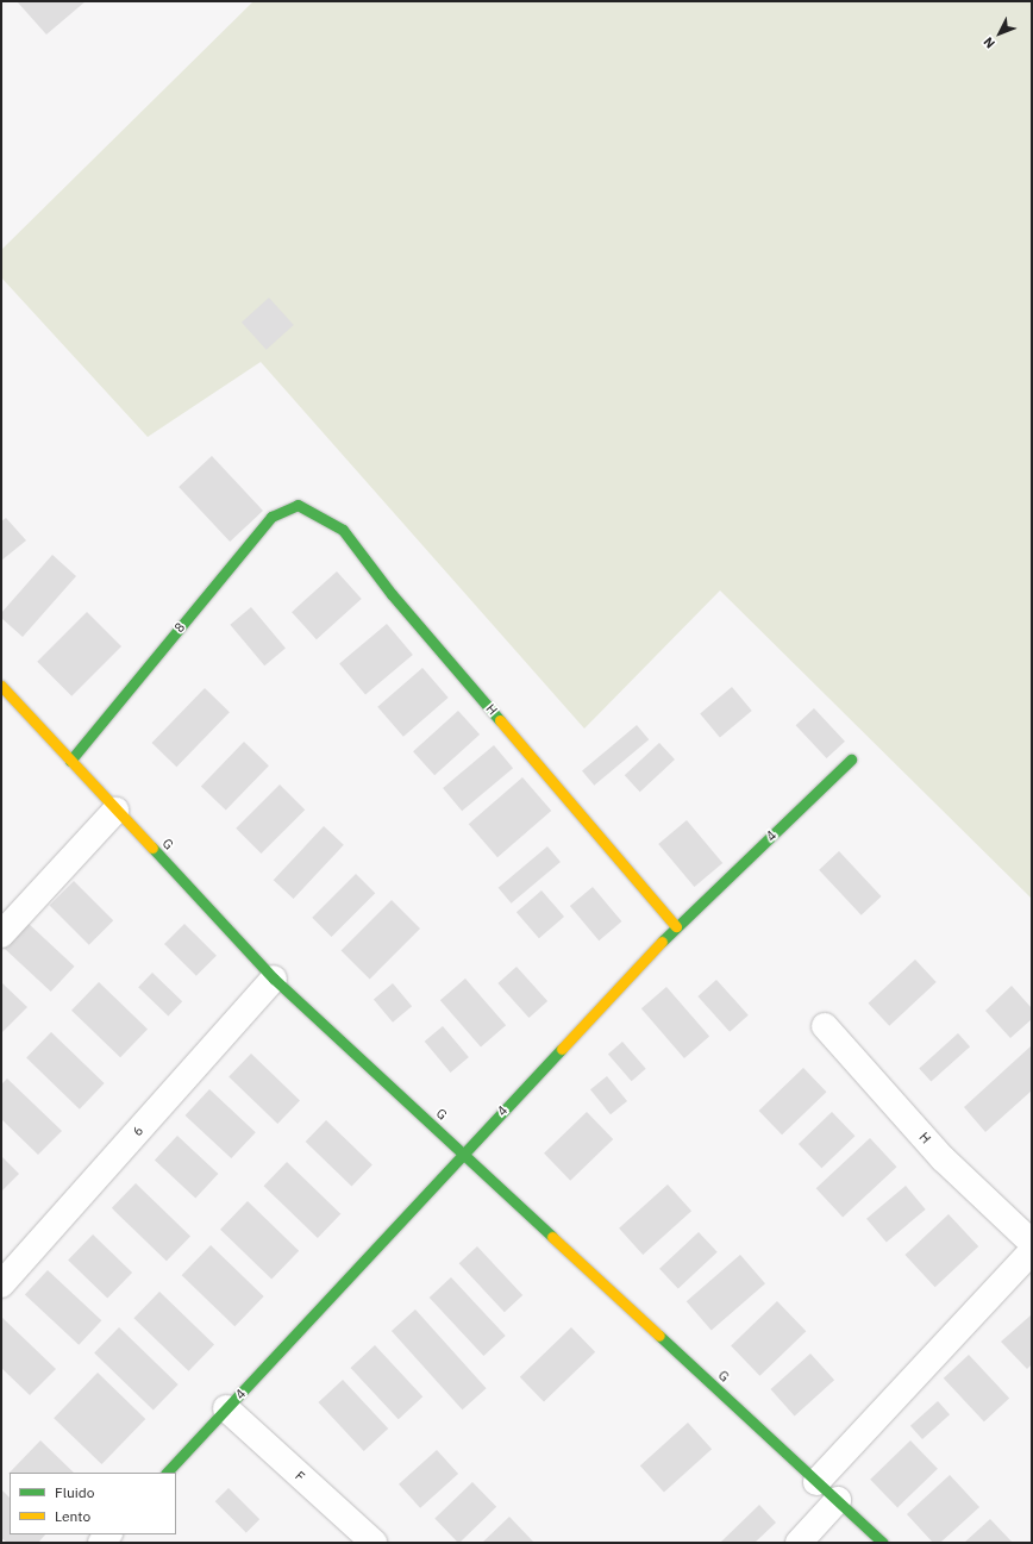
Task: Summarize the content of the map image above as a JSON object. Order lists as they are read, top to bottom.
{
  "streets": {
    "street": [
      "8",
      "H",
      "4",
      "G",
      "6",
      "F"
    ]
  },
  "crossings": [
    ["8", "H"],
    ["8", "G"],
    ["H", "4"],
    ["4", "G"],
    ["4", "F"],
    ["G", "6"]
  ],
  "legend": ["Fluido", "Lento"],
  "north": "bottom left"
}
